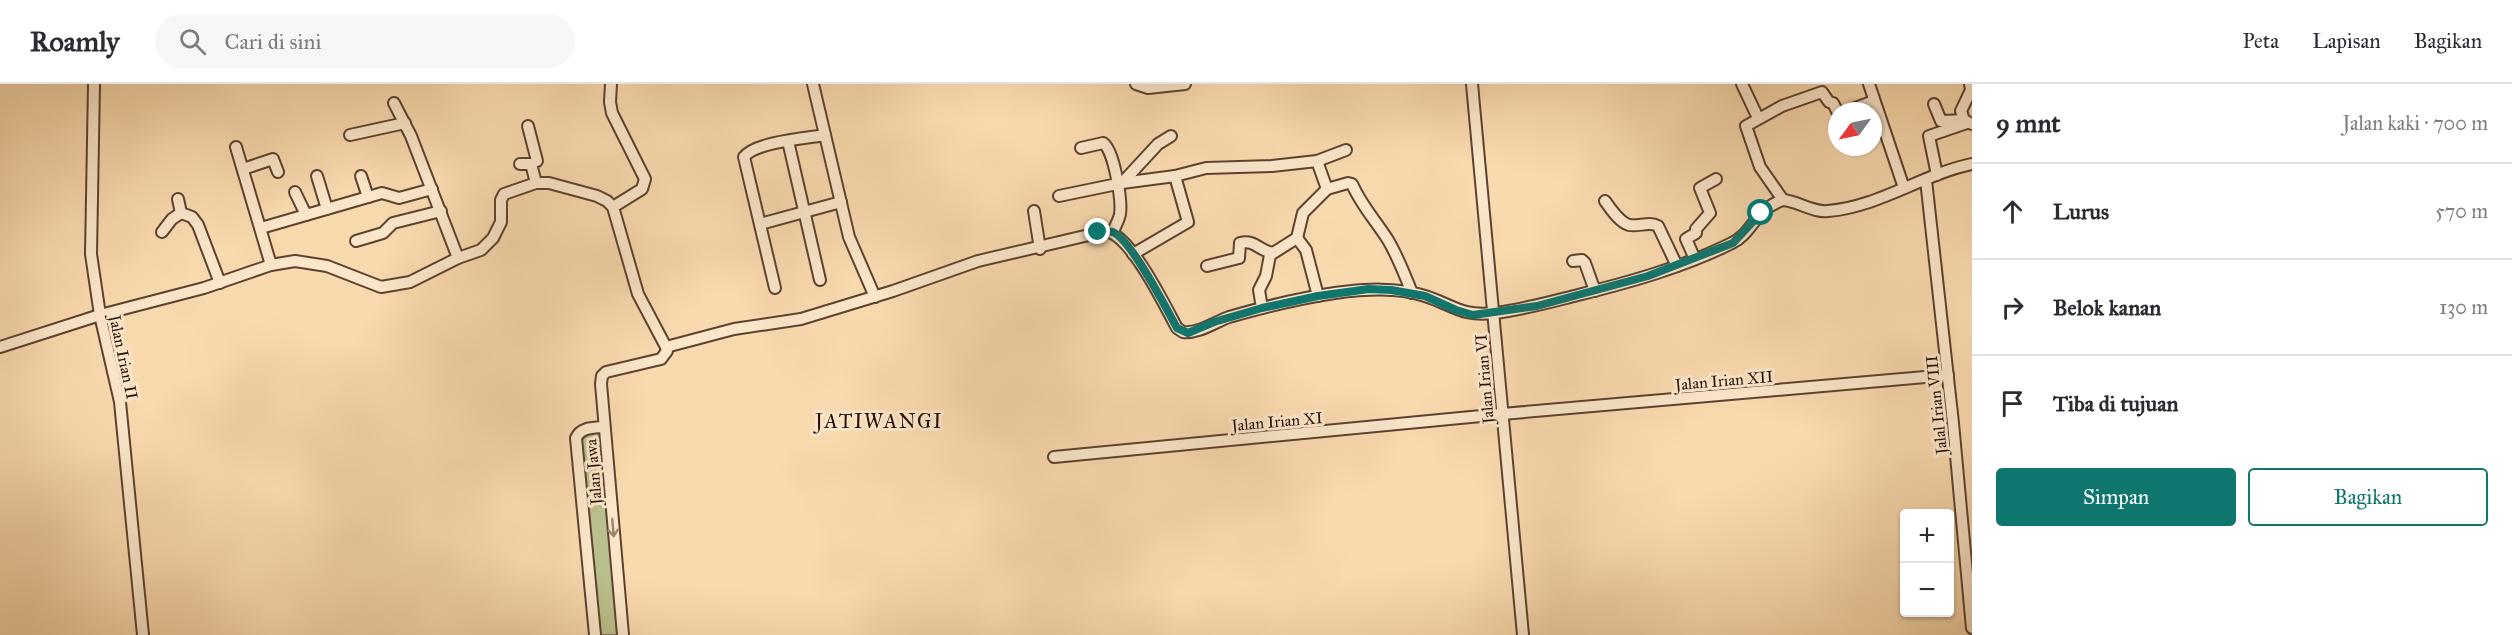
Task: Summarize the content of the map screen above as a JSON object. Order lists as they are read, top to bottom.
{
  "streets": {
    "street": [
      "Jalan Irian II",
      "Jalan Irian VI",
      "Jalan Irian XII",
      "Jalal Irian VIII",
      "Jalan Irian XI",
      "Jalan Jawa"
    ]
  },
  "crossings": [
    ["Jalan Irian VI", "Jalan Irian XII"],
    ["Jalan Irian VI", "Jalan Irian XI"],
    ["Jalan Irian XII", "Jalal Irian VIII"],
    ["Jalan Irian XII", "Jalan Irian XI"]
  ],
  "one_way": ["Jalan Jawa"],
  "districts": ["JATIWANGI"],
  "north": "bottom left",
  "page": {
    "header": "Roamly",
    "search": "Cari di sini",
    "nav": ["Peta", "Lapisan", "Bagikan"],
    "heading": ["9 mnt", "Jalan kaki · 700 m"],
    "list": [
      ["Lurus", "570 m"],
      ["Belok kanan", "130 m"],
      "Tiba di tujuan"
    ],
    "buttons": ["Simpan", "Bagikan"],
    "map_buttons": ["+", "−"]
  }
}
